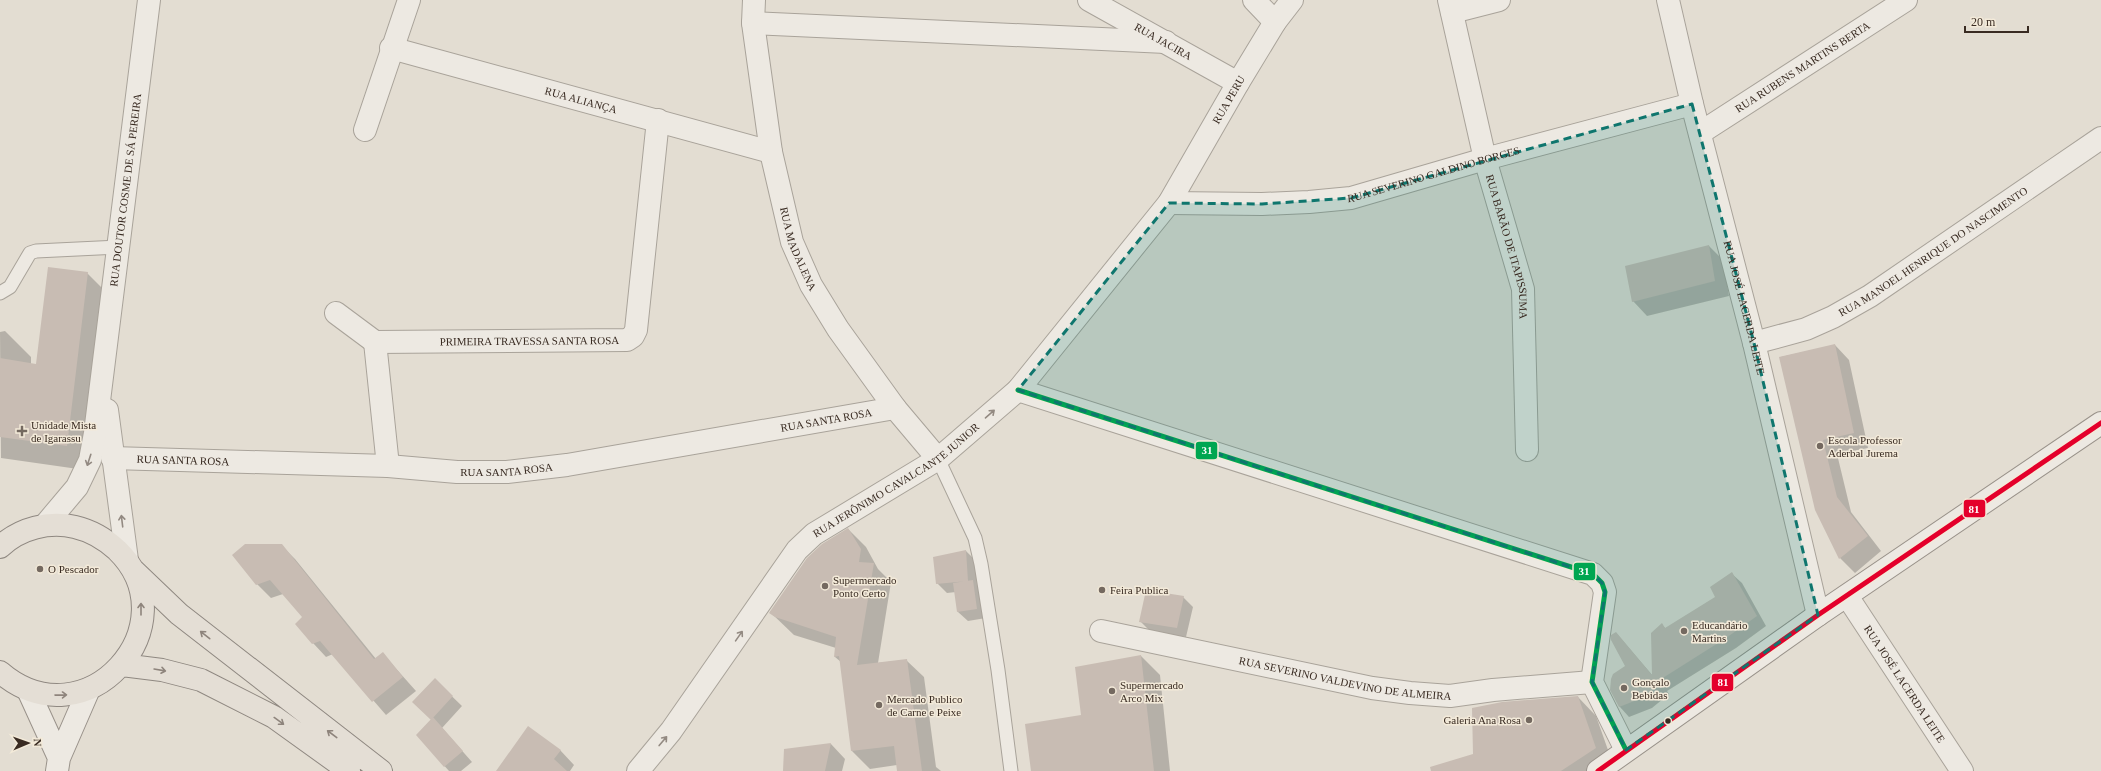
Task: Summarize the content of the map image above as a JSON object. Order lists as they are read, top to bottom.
{
  "streets": {
    "street": [
      "RUA JACIRA",
      "RUA RUBENS MARTINS BERTA",
      "RUA ALIANÇA",
      "RUA PERU",
      "RUA SEVERINO GALDINO BORGES",
      "RUA DOUTOR COSME DE SÁ PEREIRA",
      "RUA BARÃO DE ITAPISSUMA",
      "RUA MADALENA",
      "RUA MANOEL HENRIQUE DO NASCIMENTO",
      "RUA JOSÉ LACERDA LEITE",
      "PRIMEIRA TRAVESSA SANTA ROSA",
      "RUA SANTA ROSA",
      "RUA JERÔNIMO CAVALCANTE JUNIOR",
      "RUA SEVERINO VALDEVINO DE ALMEIRA"
    ]
  },
  "crossings": [
    ["RUA JACIRA", "RUA PERU"],
    ["RUA RUBENS MARTINS BERTA", "RUA JOSÉ LACERDA LEITE"],
    ["RUA ALIANÇA", "RUA MADALENA"],
    ["RUA ALIANÇA", "PRIMEIRA TRAVESSA SANTA ROSA"],
    ["RUA PERU", "RUA SEVERINO GALDINO BORGES"],
    ["RUA PERU", "RUA JERÔNIMO CAVALCANTE JUNIOR"],
    ["RUA SEVERINO GALDINO BORGES", "RUA BARÃO DE ITAPISSUMA"],
    ["RUA SEVERINO GALDINO BORGES", "RUA JOSÉ LACERDA LEITE"],
    ["RUA SEVERINO GALDINO BORGES", "RUA JERÔNIMO CAVALCANTE JUNIOR"],
    ["RUA MADALENA", "RUA SANTA ROSA"],
    ["RUA MADALENA", "RUA JERÔNIMO CAVALCANTE JUNIOR"],
    ["RUA MANOEL HENRIQUE DO NASCIMENTO", "RUA JOSÉ LACERDA LEITE"]
  ],
  "one_way": ["RUA JERÔNIMO CAVALCANTE JUNIOR"],
  "places": {
    "health": ["Unidade Mista de Igarassu"],
    "other": [
      "Escola Professor Aderbal Jurema",
      "O Pescador",
      "Supermercado Ponto Certo",
      "Feira Publica",
      "Educandário Martins",
      "Gonçalo Bebidas",
      "Supermercado Arco Mix",
      "Mercado Publico de Carne e Peixe",
      "Galeria Ana Rosa"
    ]
  },
  "lines": ["transit line 31", "transit line 81"],
  "scale_bar": "20 m",
  "north": "right"
}
